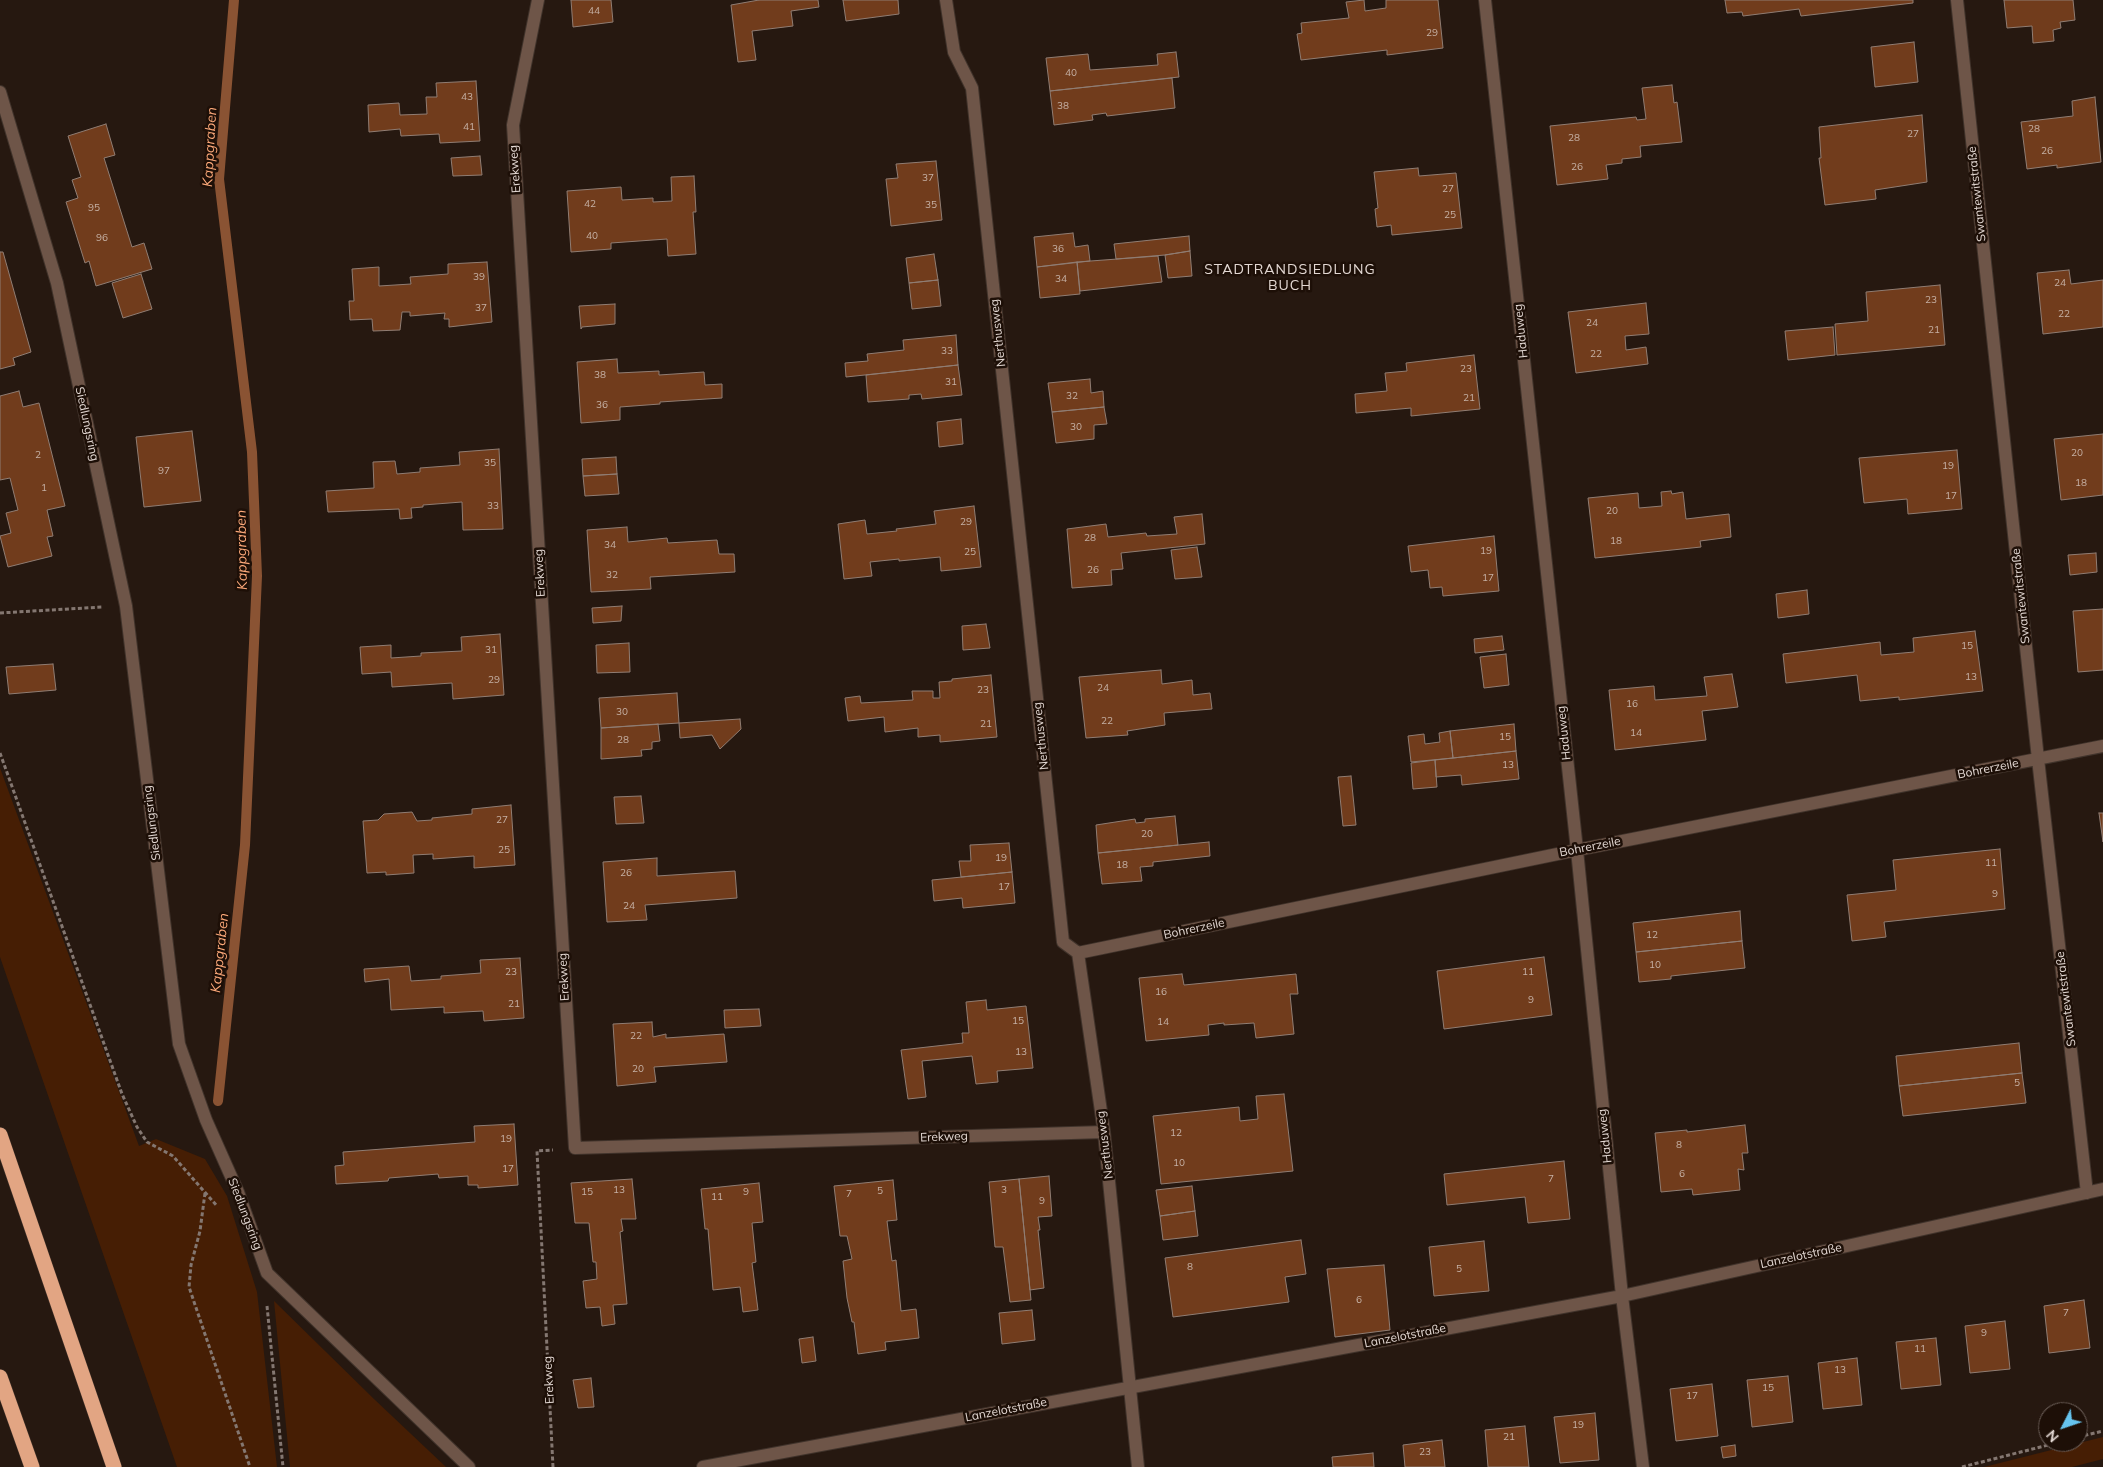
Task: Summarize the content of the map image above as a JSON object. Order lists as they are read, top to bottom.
{
  "streets": {
    "street": [
      "Erekweg",
      "Swantewitstraße",
      "Haduweg",
      "Nerthusweg",
      "Siedlungsring",
      "Bohrerzeile",
      "Lanzelotstraße"
    ]
  },
  "crossings": [
    ["Erekweg", "Nerthusweg"],
    ["Swantewitstraße", "Bohrerzeile"],
    ["Swantewitstraße", "Lanzelotstraße"],
    ["Haduweg", "Bohrerzeile"],
    ["Haduweg", "Lanzelotstraße"],
    ["Nerthusweg", "Bohrerzeile"],
    ["Nerthusweg", "Lanzelotstraße"]
  ],
  "districts": ["STADTRANDSIEDLUNG BUCH"],
  "water": ["Kappgraben"],
  "house_numbers": [
    "44",
    "29",
    "40",
    "43",
    "38",
    "41",
    "28",
    "27",
    "28",
    "26",
    "26",
    "37",
    "27",
    "42",
    "35",
    "95",
    "25",
    "40",
    "96",
    "36",
    "39",
    "34",
    "24",
    "23",
    "37",
    "22",
    "24",
    "21",
    "33",
    "22",
    "23",
    "38",
    "31",
    "32",
    "21",
    "36",
    "30",
    "20",
    "2",
    "35",
    "19",
    "97",
    "18",
    "1",
    "17",
    "33",
    "20",
    "29",
    "28",
    "18",
    "34",
    "19",
    "25",
    "26",
    "32",
    "17",
    "15",
    "31",
    "13",
    "29",
    "24",
    "23",
    "16",
    "30",
    "22",
    "21",
    "14",
    "15",
    "28",
    "13",
    "27",
    "20",
    "25",
    "19",
    "11",
    "18",
    "26",
    "17",
    "9",
    "24",
    "12",
    "10",
    "23",
    "11",
    "16",
    "9",
    "21",
    "15",
    "14",
    "22",
    "13",
    "20",
    "5",
    "12",
    "19",
    "8",
    "10",
    "17",
    "6",
    "7",
    "13",
    "3",
    "5",
    "15",
    "9",
    "7",
    "11",
    "9",
    "8",
    "5",
    "6",
    "7",
    "9",
    "11",
    "13",
    "15",
    "17",
    "19",
    "21",
    "23"
  ],
  "north": "bottom left"
}
